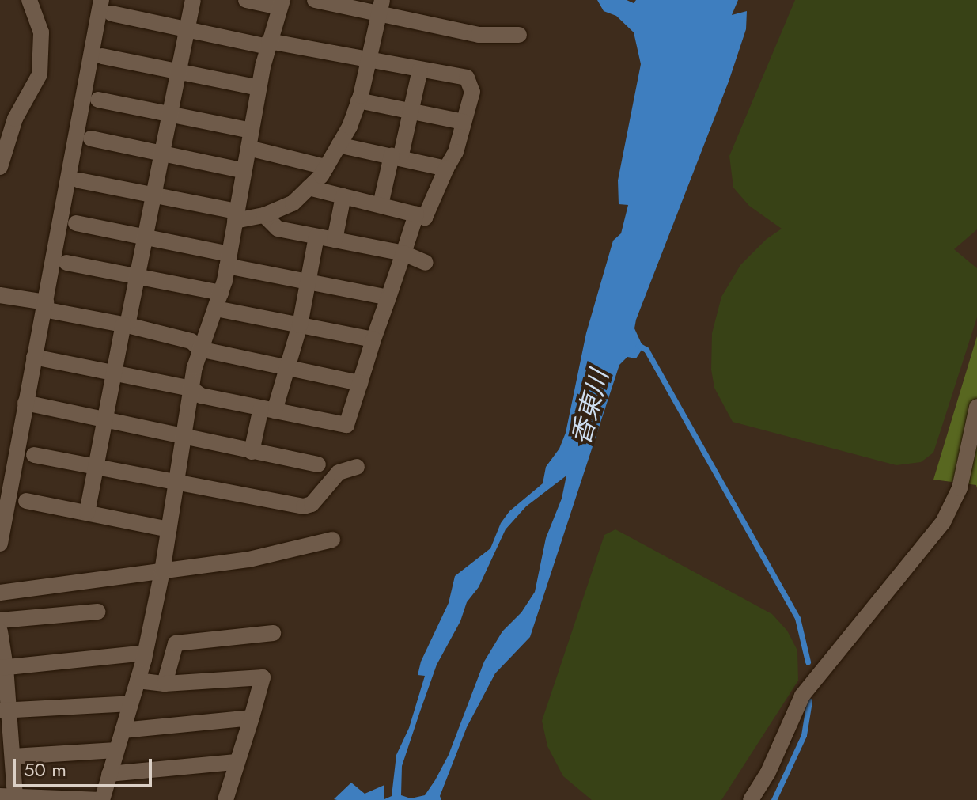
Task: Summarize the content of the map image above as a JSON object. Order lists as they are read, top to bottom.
{
  "water": ["香東川"],
  "scale_bar": "50 m"
}
